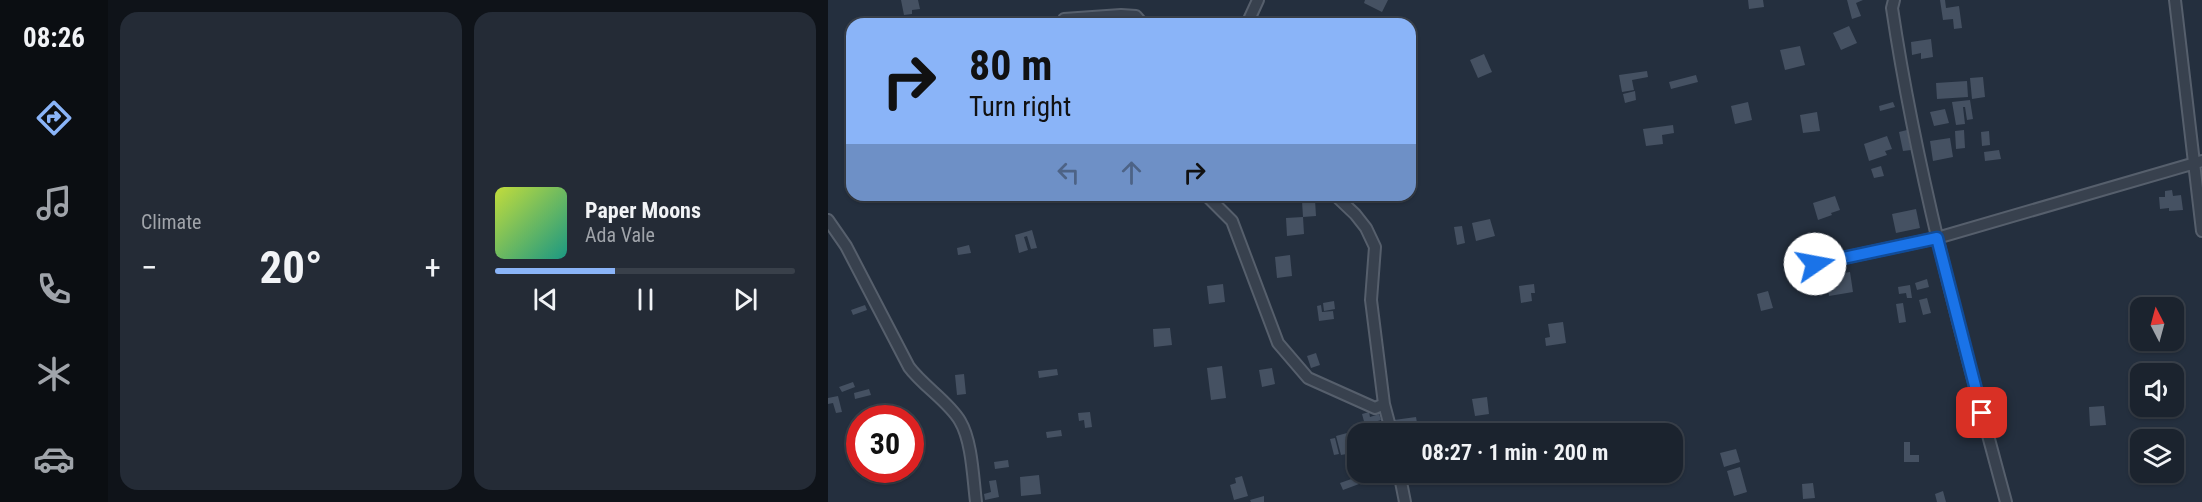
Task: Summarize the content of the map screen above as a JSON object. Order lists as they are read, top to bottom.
{
  "north": "top",
  "page": {
    "tabs": "08:26",
    "tile": "Climate",
    "turn": ["80 m", "Turn right"],
    "song": ["Paper Moons", "Ada Vale"],
    "heat": ["−", "20°", "+"],
    "limit": "30",
    "trip": "08:27 · 1 min · 200 m"
  }
}
